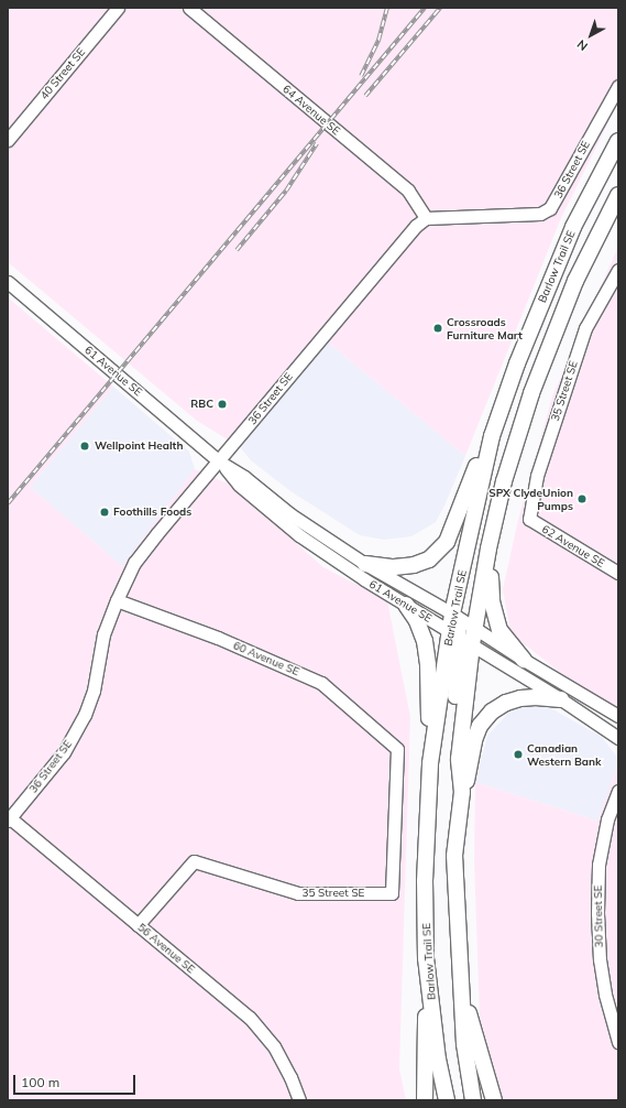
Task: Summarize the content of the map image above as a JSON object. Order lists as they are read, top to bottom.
{
  "streets": {
    "main road": ["Barlow Trail SE"],
    "street": [
      "40 Street SE",
      "64 Avenue SE",
      "36 Street SE",
      "61 Avenue SE",
      "35 Street SE",
      "62 Avenue SE",
      "60 Avenue SE",
      "30 Street SE",
      "56 Avenue SE"
    ]
  },
  "crossings": [
    ["64 Avenue SE", "36 Street SE"],
    ["36 Street SE", "61 Avenue SE"],
    ["36 Street SE", "60 Avenue SE"],
    ["36 Street SE", "56 Avenue SE"],
    ["Barlow Trail SE", "61 Avenue SE"],
    ["35 Street SE", "62 Avenue SE"],
    ["35 Street SE", "60 Avenue SE"],
    ["35 Street SE", "56 Avenue SE"]
  ],
  "places": [
    "Crossroads Furniture Mart",
    "RBC",
    "Wellpoint Health",
    "SPX ClydeUnion Pumps",
    "Foothills Foods",
    "Canadian Western Bank"
  ],
  "scale_bar": "100 m",
  "north": "bottom left"
}
